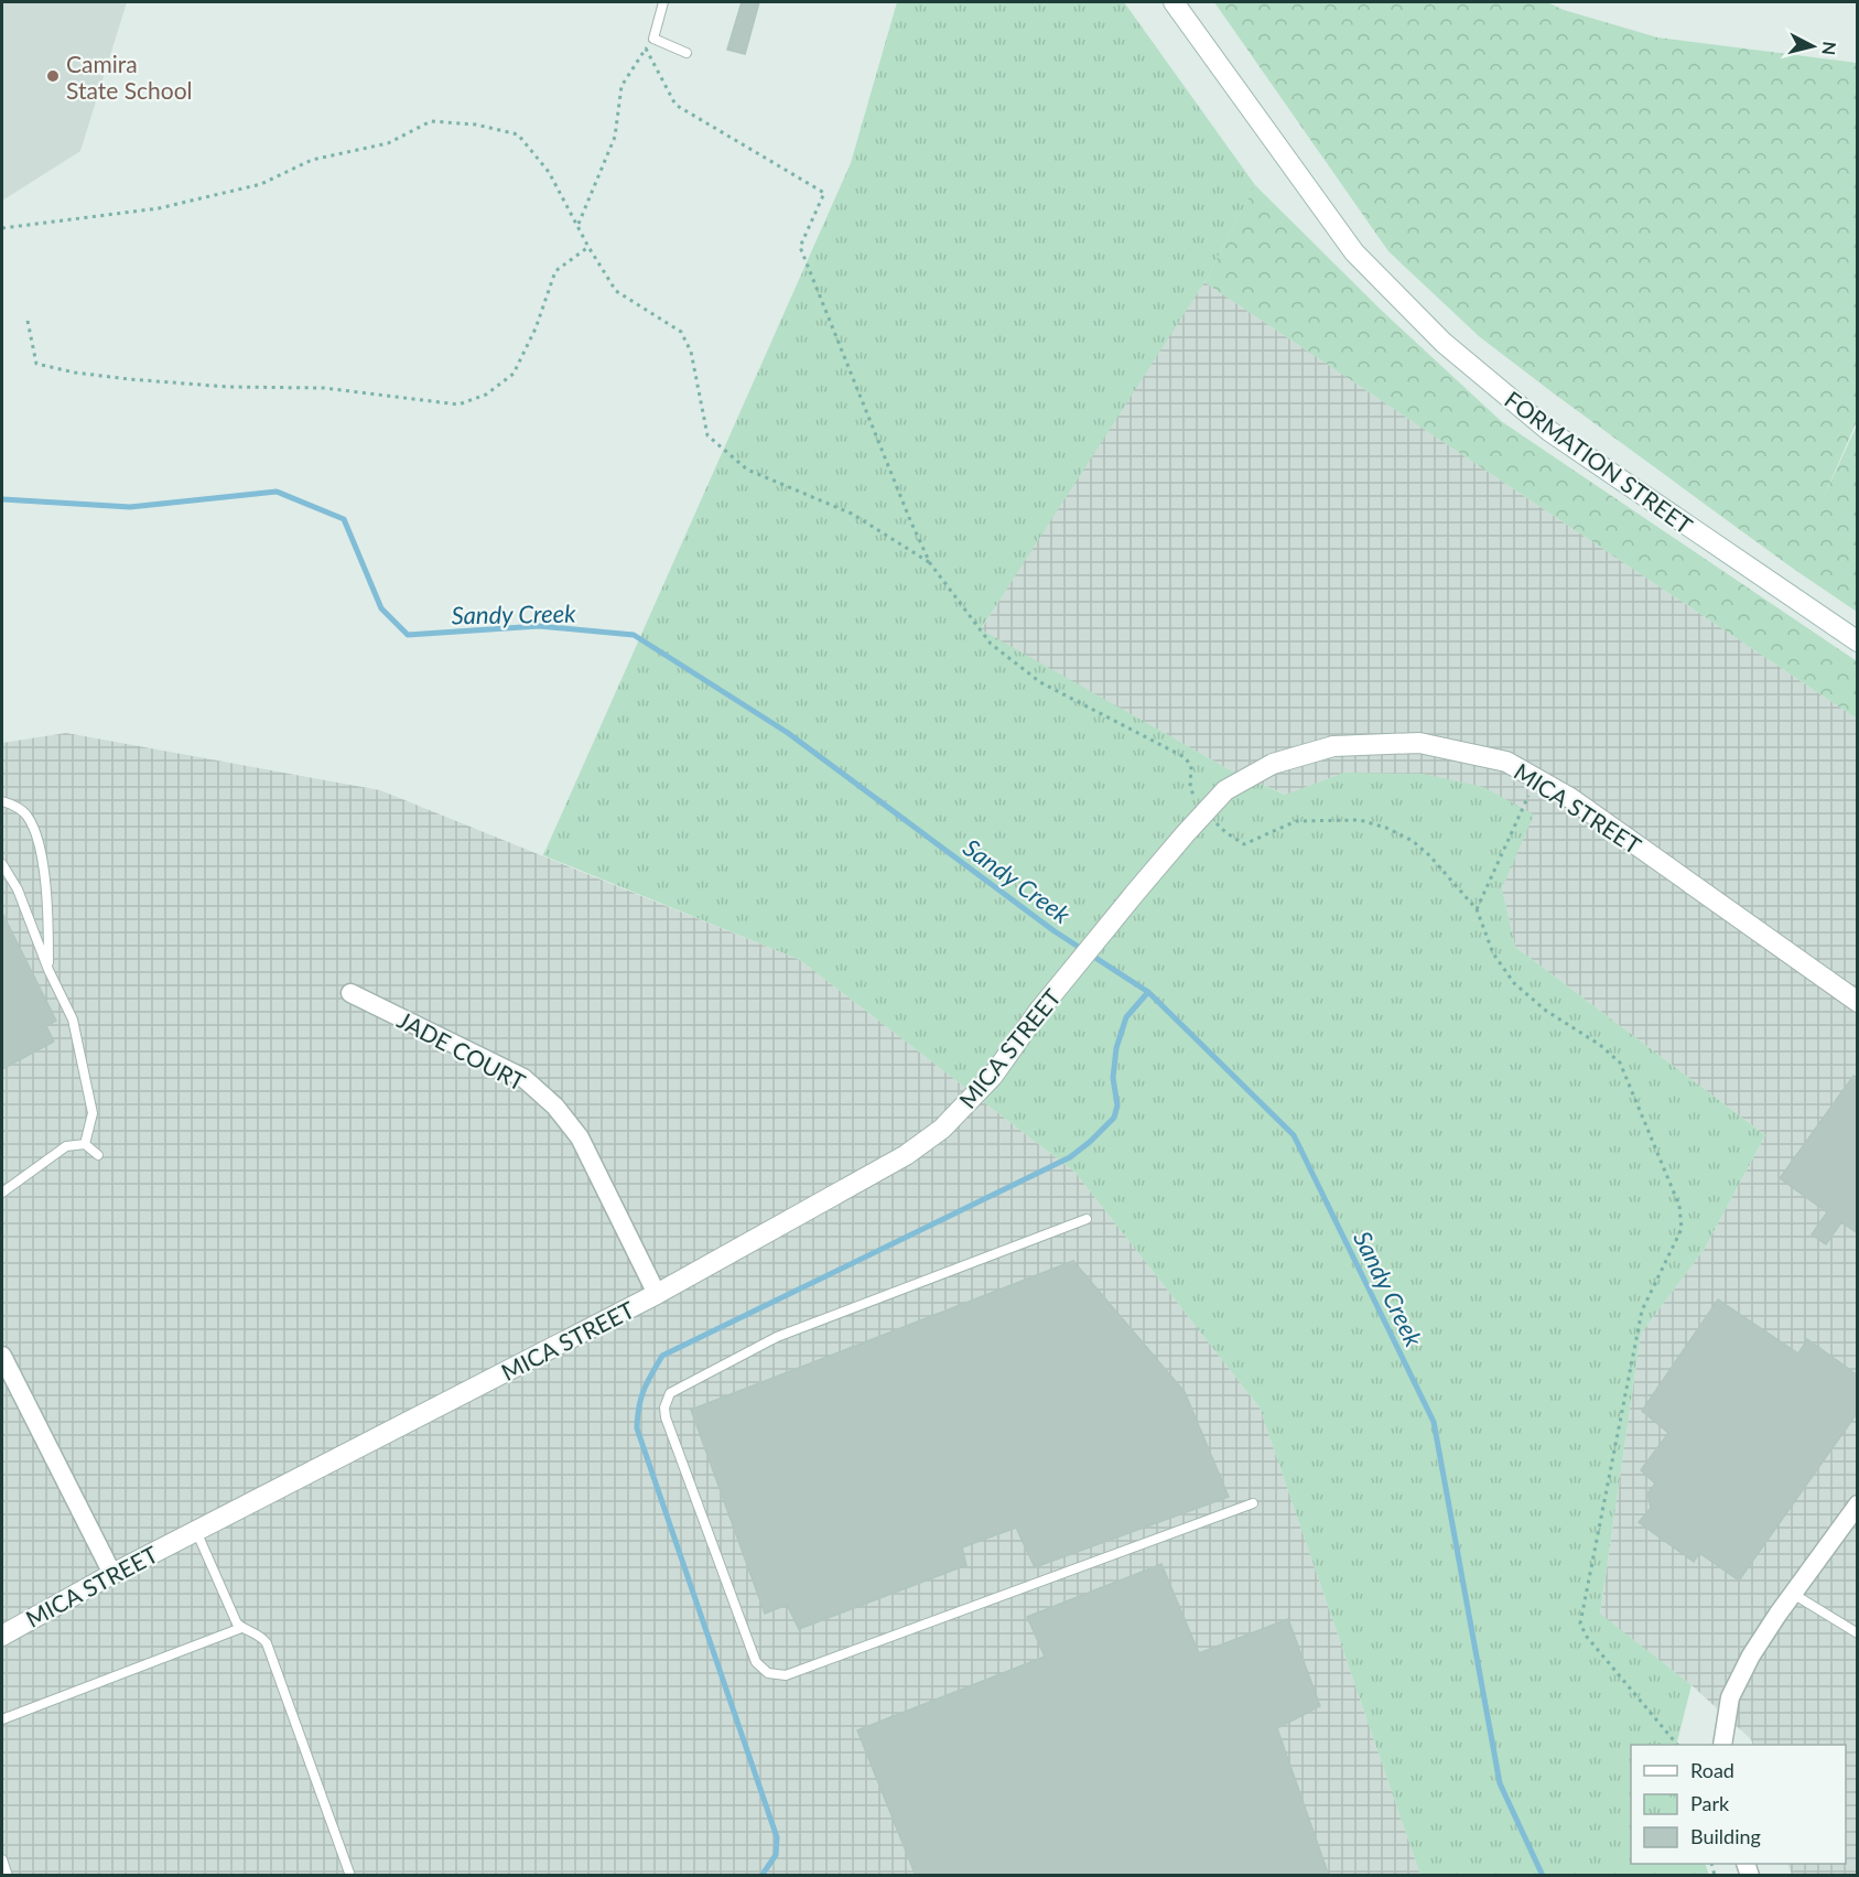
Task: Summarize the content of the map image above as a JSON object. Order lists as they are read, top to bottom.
{
  "streets": {
    "street": ["FORMATION STREET", "MICA STREET", "JADE COURT"]
  },
  "crossings": [
    ["MICA STREET", "JADE COURT"]
  ],
  "water": ["Sandy Creek"],
  "places": ["Camira State School"],
  "legend": ["Road", "Park", "Building"],
  "north": "right"
}
